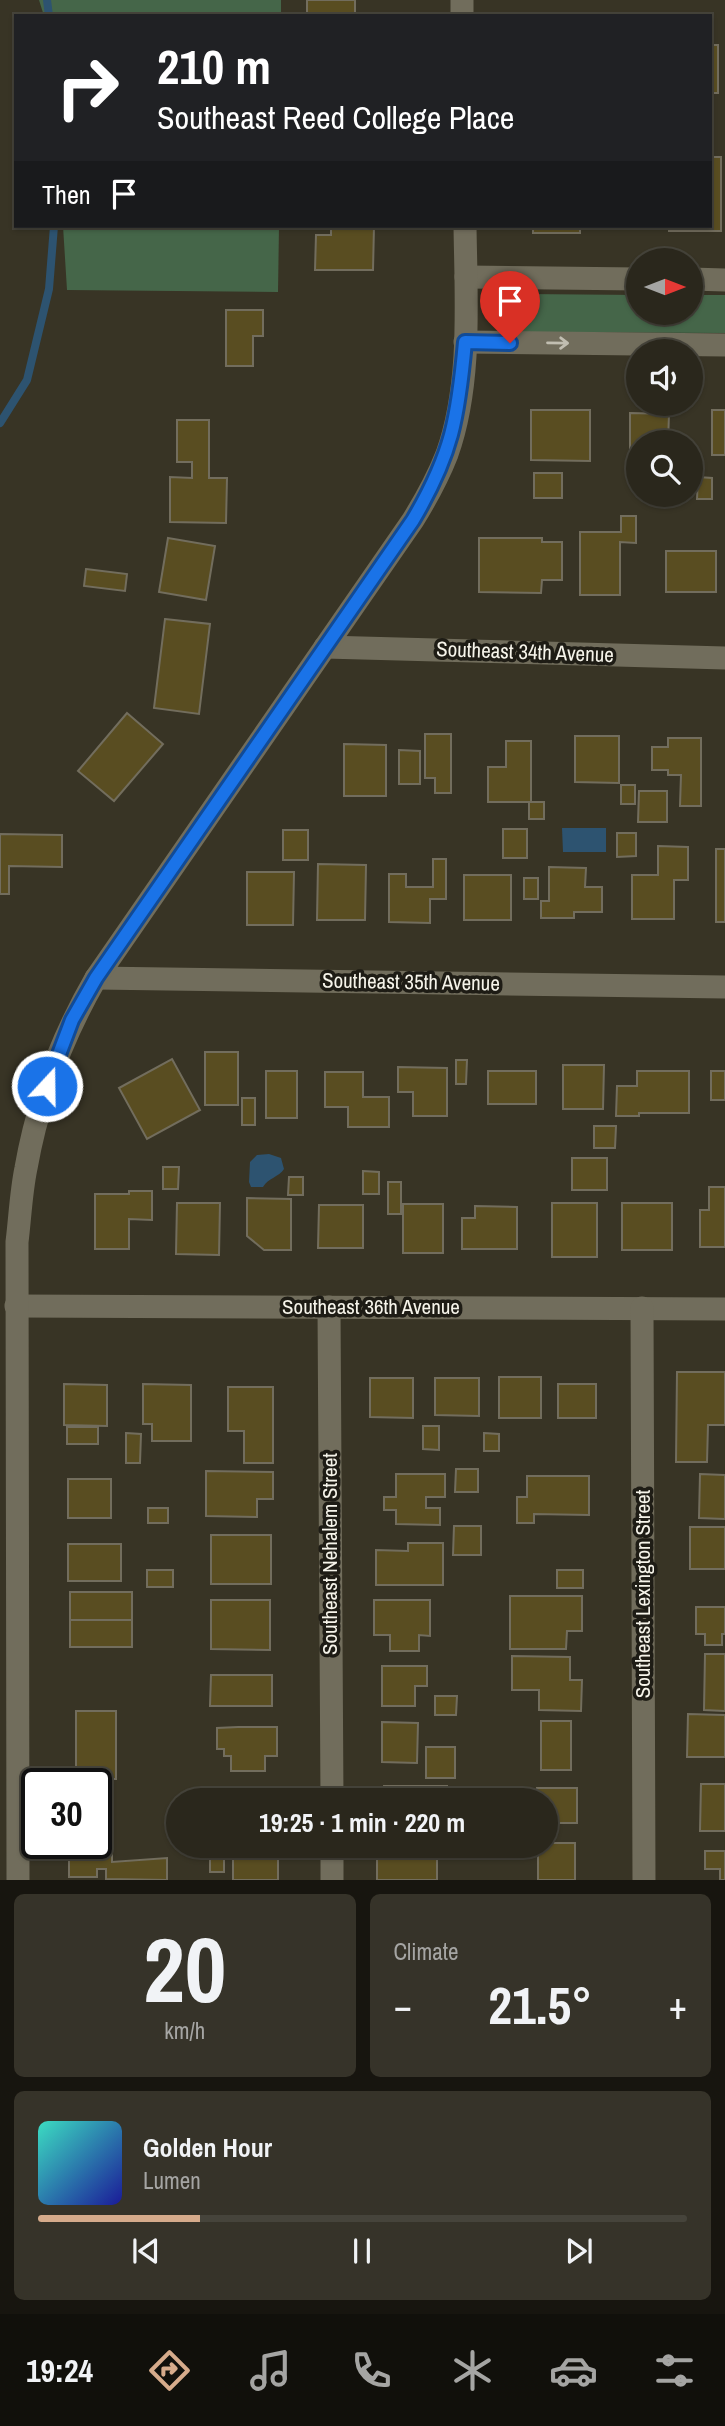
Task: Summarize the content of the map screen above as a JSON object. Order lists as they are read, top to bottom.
{
  "streets": {
    "street": [
      "Southeast 34th Avenue",
      "Southeast 35th Avenue",
      "Southeast 36th Avenue",
      "Southeast Nehalem Street",
      "Southeast Lexington Street"
    ]
  },
  "crossings": [
    ["Southeast 36th Avenue", "Southeast Nehalem Street"],
    ["Southeast 36th Avenue", "Southeast Lexington Street"]
  ],
  "north": "right",
  "page": {
    "turn": ["210 m", "Southeast Reed College Place"],
    "then": "Then",
    "limit": "30",
    "trip": "19:25 · 1 min · 220 m",
    "tile": [
      ["20", "km/h"],
      "Climate"
    ],
    "heat": ["−", "21.5°", "+"],
    "song": ["Golden Hour", "Lumen"],
    "tabs": "19:24"
  }
}
